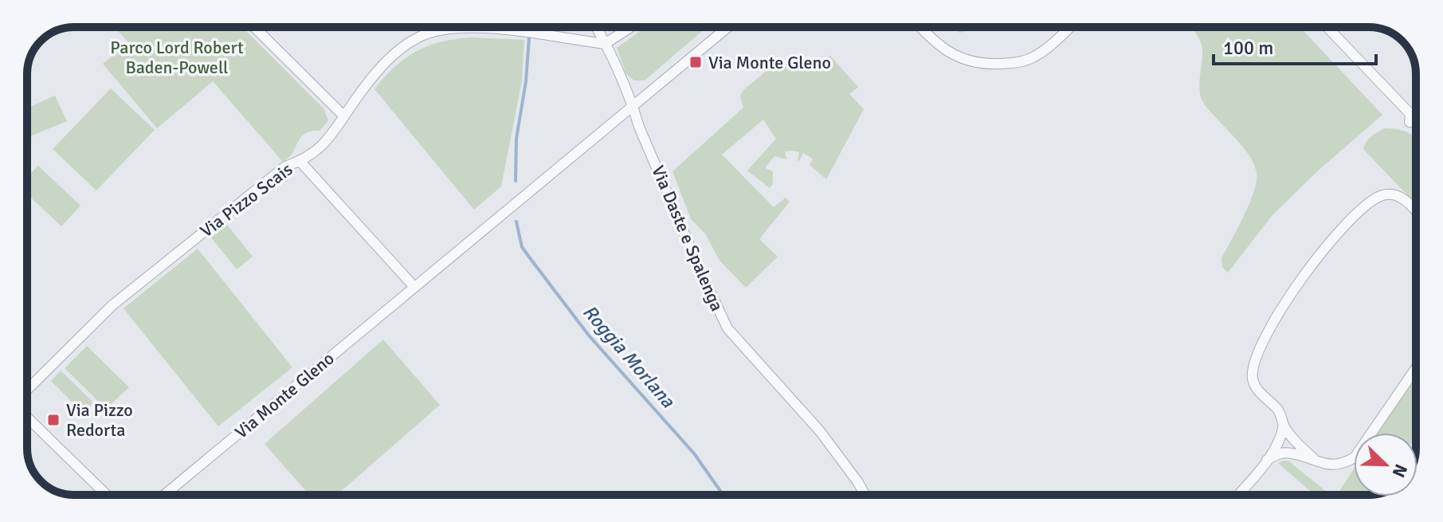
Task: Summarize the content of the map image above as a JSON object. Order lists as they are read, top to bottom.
{
  "streets": {
    "street": ["Via Pizzo Scais", "Via Daste e Spalenga", "Via Monte Gleno"]
  },
  "crossings": [
    ["Via Daste e Spalenga", "Via Monte Gleno"]
  ],
  "water": ["Roggia Morlana"],
  "parks": ["Parco Lord Robert Baden-Powell"],
  "places": {
    "transit": ["Via Monte Gleno", "Via Pizzo Redorta"]
  },
  "scale_bar": "100 m",
  "north": "bottom right"
}
